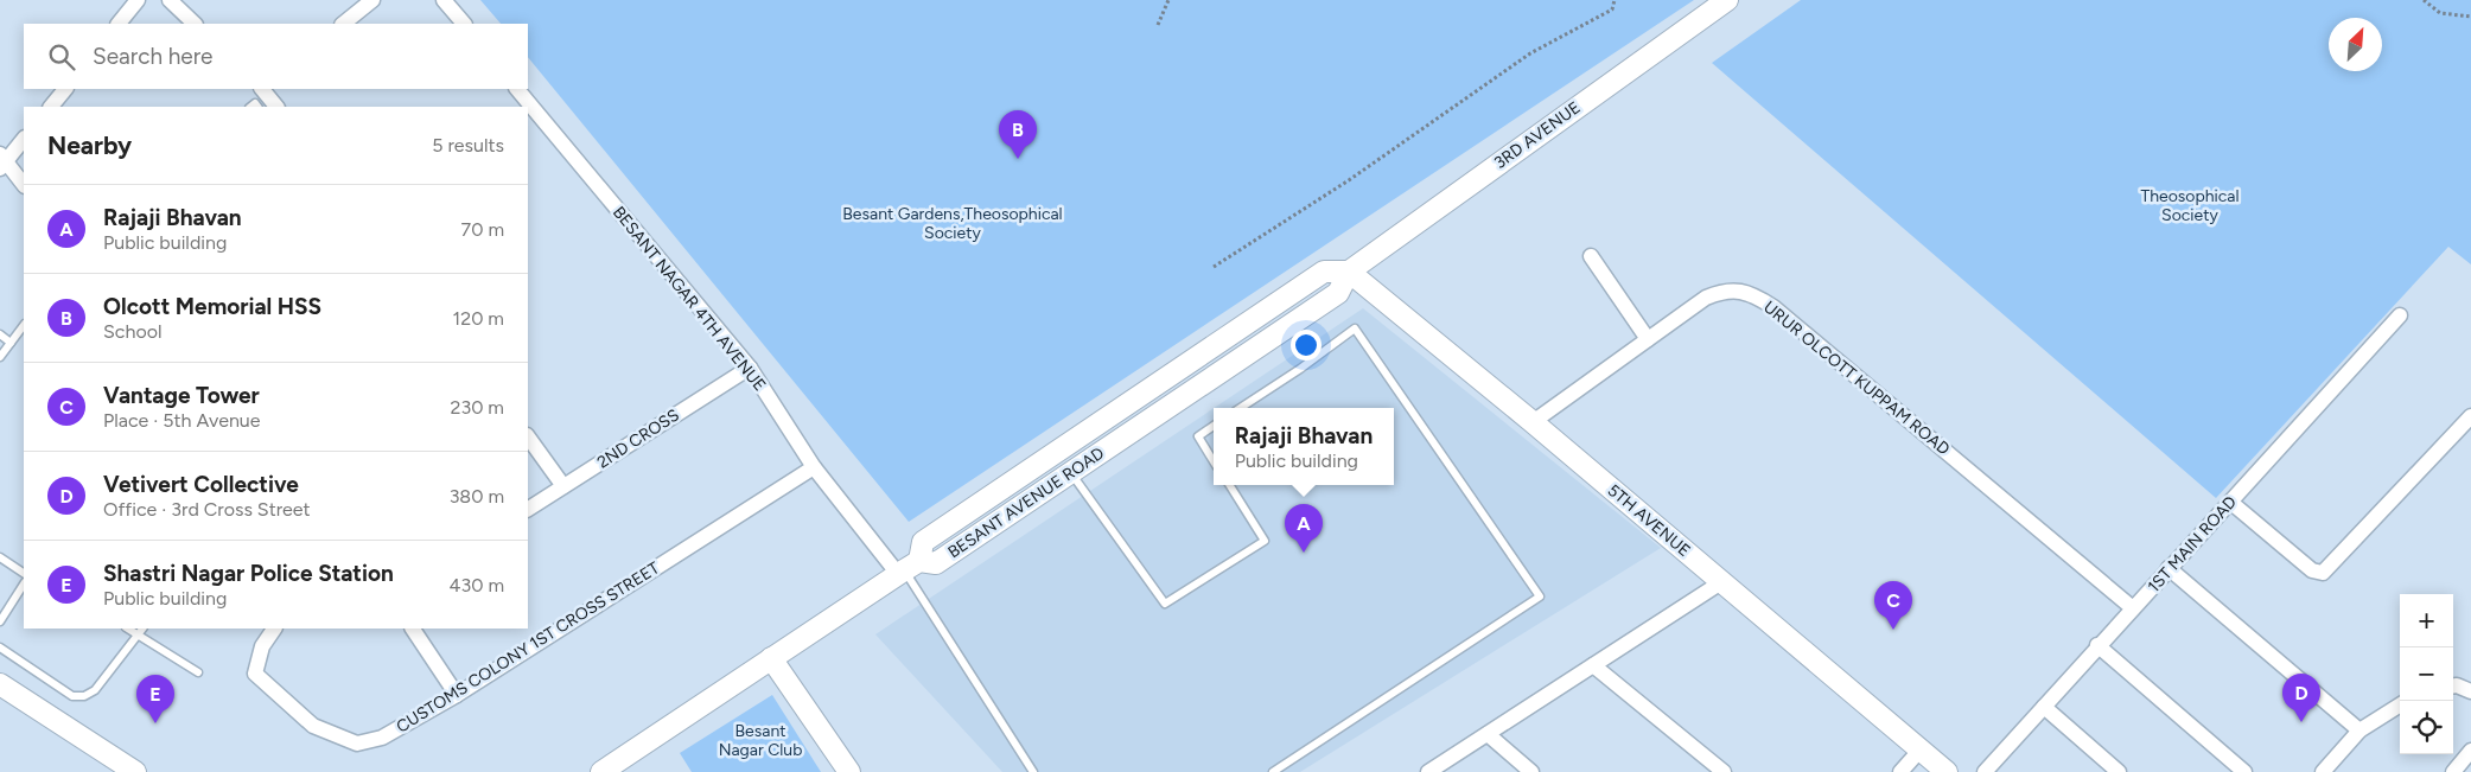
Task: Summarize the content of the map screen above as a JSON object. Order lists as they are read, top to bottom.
{
  "streets": {
    "main road": ["3RD AVENUE", "BESANT AVENUE ROAD", "5TH AVENUE"],
    "street": [
      "BESANT NAGAR 4TH AVENUE",
      "URUR OLCOTT KUPPAM ROAD",
      "2ND CROSS",
      "1ST MAIN ROAD",
      "CUSTOMS COLONY 1ST CROSS STREET"
    ]
  },
  "crossings": [
    ["3RD AVENUE", "BESANT AVENUE ROAD"],
    ["3RD AVENUE", "5TH AVENUE"],
    ["BESANT NAGAR 4TH AVENUE", "2ND CROSS"],
    ["BESANT NAGAR 4TH AVENUE", "BESANT AVENUE ROAD"],
    ["BESANT NAGAR 4TH AVENUE", "CUSTOMS COLONY 1ST CROSS STREET"],
    ["URUR OLCOTT KUPPAM ROAD", "5TH AVENUE"],
    ["URUR OLCOTT KUPPAM ROAD", "1ST MAIN ROAD"],
    ["BESANT AVENUE ROAD", "5TH AVENUE"]
  ],
  "parks": ["Theosophical Society", "Besant Gardens,Theosophical Society", "Besant Nagar Club"],
  "north": "top right",
  "page": {
    "search": "Search here",
    "heading": ["Nearby", "5 results"],
    "pins": [
      "B",
      "A",
      "C",
      "D",
      "E"
    ],
    "list": [
      {
        "mark": "A",
        "name": "Rajaji Bhavan",
        "note": "Public building",
        "value": "70 m"
      },
      {
        "mark": "B",
        "name": "Olcott Memorial HSS",
        "note": "School",
        "value": "120 m"
      },
      {
        "mark": "C",
        "name": "Vantage Tower",
        "note": "Place · 5th Avenue",
        "value": "230 m"
      },
      {
        "mark": "D",
        "name": "Vetivert Collective",
        "note": "Office · 3rd Cross Street",
        "value": "380 m"
      },
      {
        "mark": "E",
        "name": "Shastri Nagar Police Station",
        "note": "Public building",
        "value": "430 m"
      }
    ],
    "popup": ["Rajaji Bhavan", "Public building"],
    "map_buttons": ["+", "−"]
  }
}
